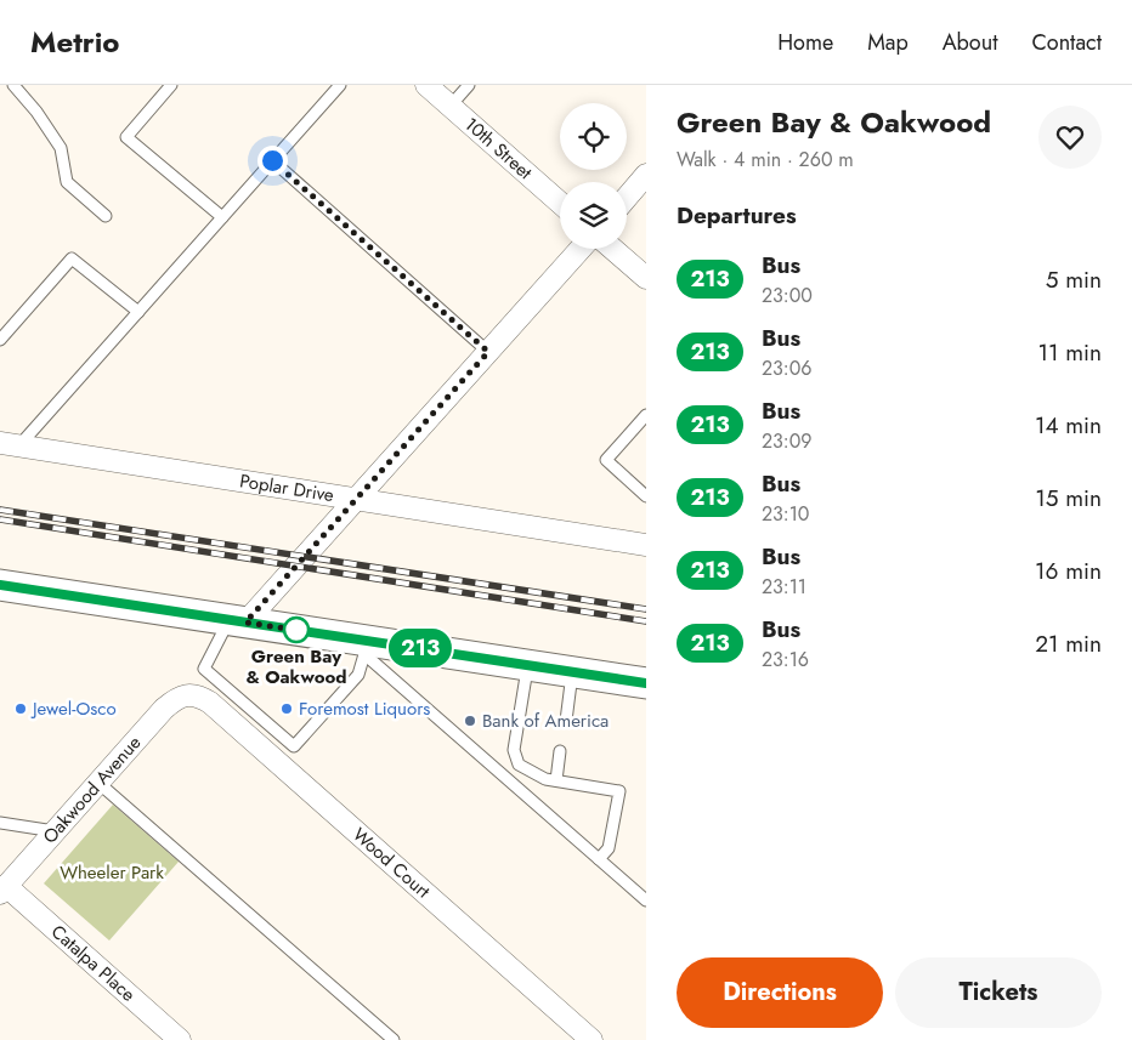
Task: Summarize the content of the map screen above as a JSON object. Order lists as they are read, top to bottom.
{
  "streets": {
    "street": [
      "10th Street",
      "Poplar Drive",
      "Oakwood Avenue",
      "Wood Court",
      "Catalpa Place"
    ]
  },
  "crossings": [
    ["Oakwood Avenue", "Wood Court"],
    ["Oakwood Avenue", "Catalpa Place"]
  ],
  "parks": ["Wheeler Park"],
  "places": [
    "Green Bay & Oakwood",
    "Jewel-Osco",
    "Foremost Liquors",
    "Bank of America"
  ],
  "lines": ["bus line 213"],
  "page": {
    "header": "Metrio",
    "nav": [
      "Home",
      "Map",
      "About",
      "Contact"
    ],
    "on_map": "213",
    "heading": [
      ["Green Bay & Oakwood", "Walk · 4 min · 260 m"],
      "Departures"
    ],
    "list": [
      {
        "mark": "213",
        "name": "Bus",
        "note": "23:00",
        "value": "5 min"
      },
      {
        "mark": "213",
        "name": "Bus",
        "note": "23:06",
        "value": "11 min"
      },
      {
        "mark": "213",
        "name": "Bus",
        "note": "23:09",
        "value": "14 min"
      },
      {
        "mark": "213",
        "name": "Bus",
        "note": "23:10",
        "value": "15 min"
      },
      {
        "mark": "213",
        "name": "Bus",
        "note": "23:11",
        "value": "16 min"
      },
      {
        "mark": "213",
        "name": "Bus",
        "note": "23:16",
        "value": "21 min"
      }
    ],
    "buttons": ["Directions", "Tickets"]
  }
}
